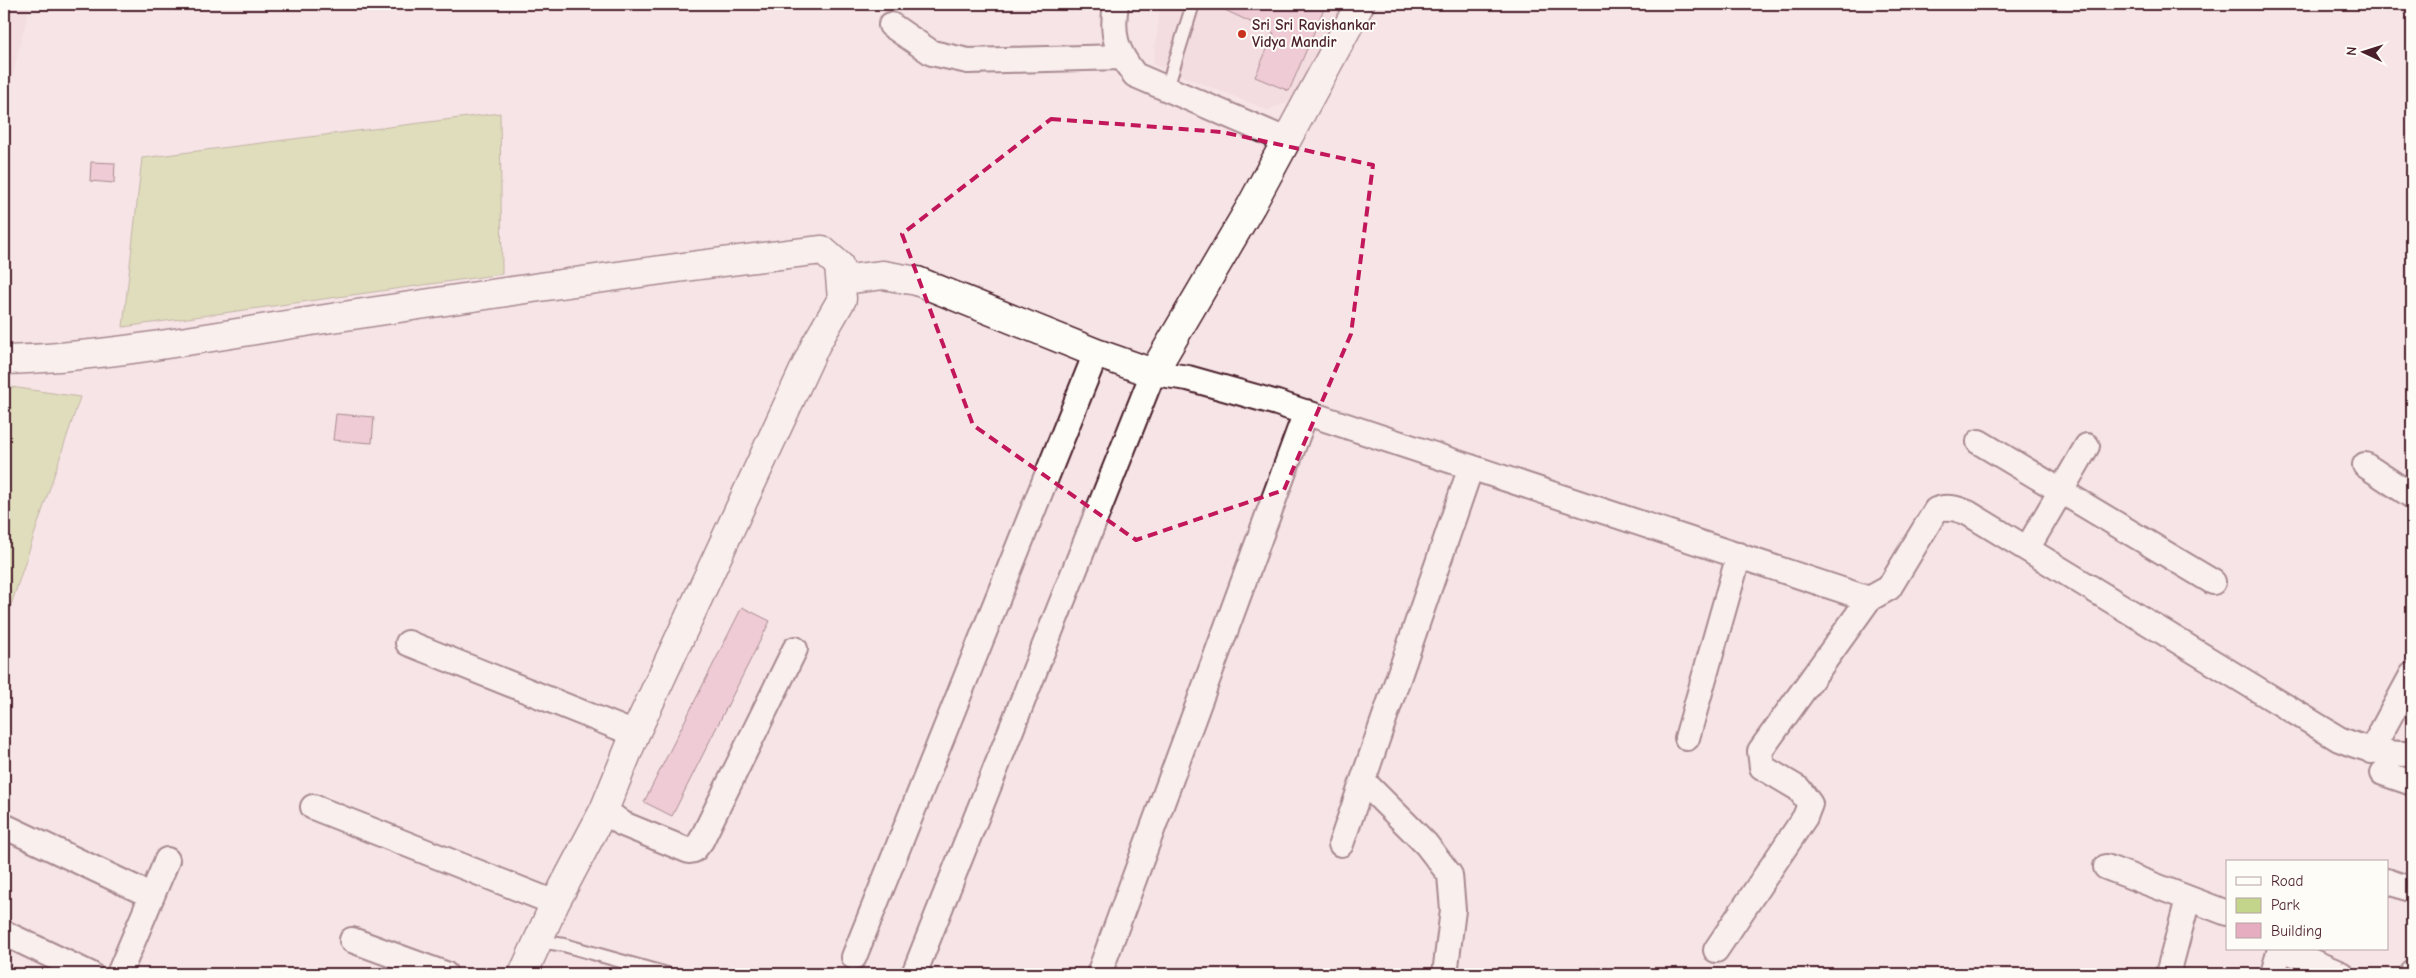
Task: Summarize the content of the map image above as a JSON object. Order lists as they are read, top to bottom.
{
  "places": ["Sri Sri Ravishankar Vidya Mandir"],
  "legend": ["Road", "Park", "Building"],
  "north": "left"
}
